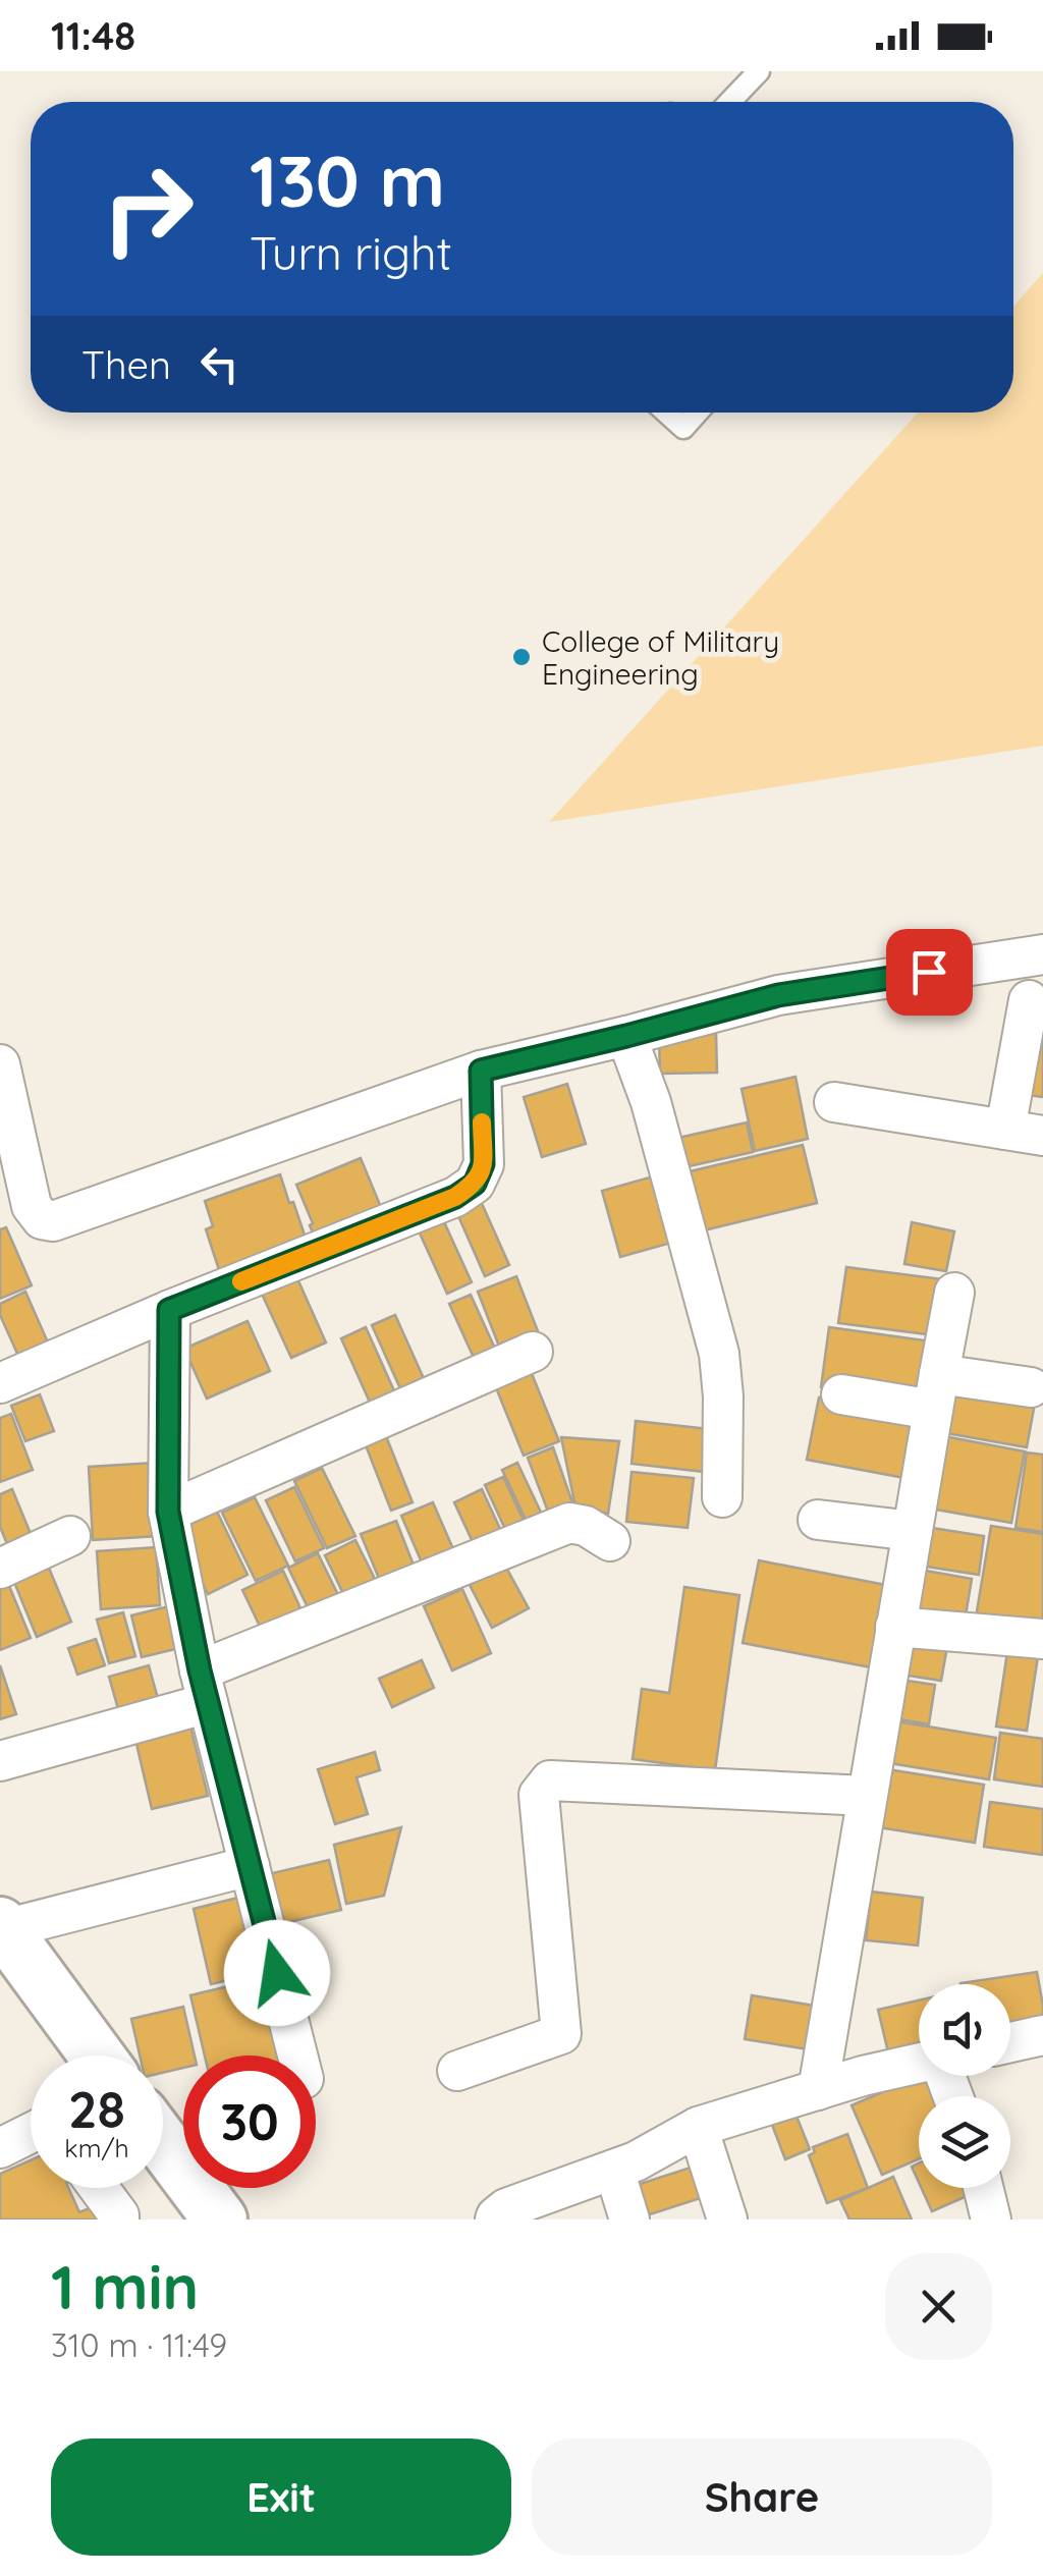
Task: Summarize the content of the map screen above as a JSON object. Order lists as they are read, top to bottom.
{
  "places": ["College of Military Engineering"],
  "page": {
    "status": "11:48",
    "turn": ["130 m", "Turn right"],
    "then": "Then",
    "speed": "28 km/h",
    "limit": "30",
    "heading": ["1 min", "310 m · 11:49"],
    "buttons": ["Exit", "Share"]
  }
}
